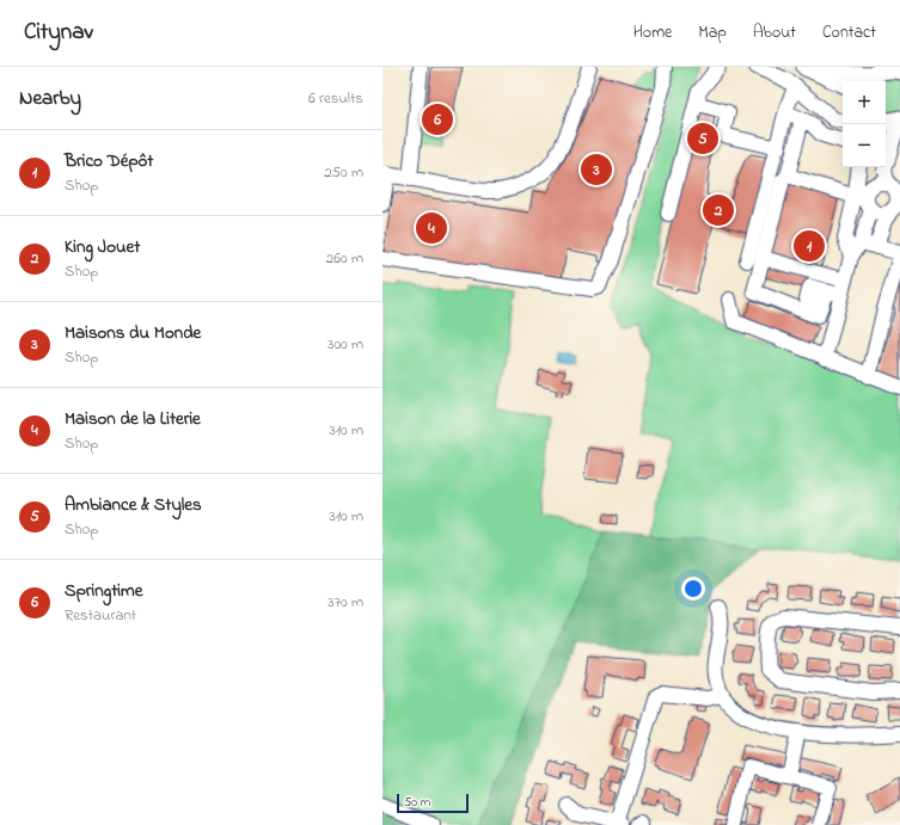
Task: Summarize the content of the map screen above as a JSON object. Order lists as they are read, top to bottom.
{
  "scale_bar": "50 m",
  "page": {
    "header": "Citynav",
    "nav": [
      "Home",
      "Map",
      "About",
      "Contact"
    ],
    "heading": ["Nearby", "6 results"],
    "map_buttons": ["+", "−"],
    "pins": [
      "6",
      "5",
      "3",
      "2",
      "4",
      "1"
    ],
    "list": [
      {
        "mark": "1",
        "name": "Brico Dépôt",
        "note": "Shop",
        "value": "250 m"
      },
      {
        "mark": "2",
        "name": "King Jouet",
        "note": "Shop",
        "value": "260 m"
      },
      {
        "mark": "3",
        "name": "Maisons du Monde",
        "note": "Shop",
        "value": "300 m"
      },
      {
        "mark": "4",
        "name": "Maison de la Literie",
        "note": "Shop",
        "value": "310 m"
      },
      {
        "mark": "5",
        "name": "Ambiance & Styles",
        "note": "Shop",
        "value": "310 m"
      },
      {
        "mark": "6",
        "name": "Springtime",
        "note": "Restaurant",
        "value": "370 m"
      }
    ],
    "scale": "50 m"
  }
}
